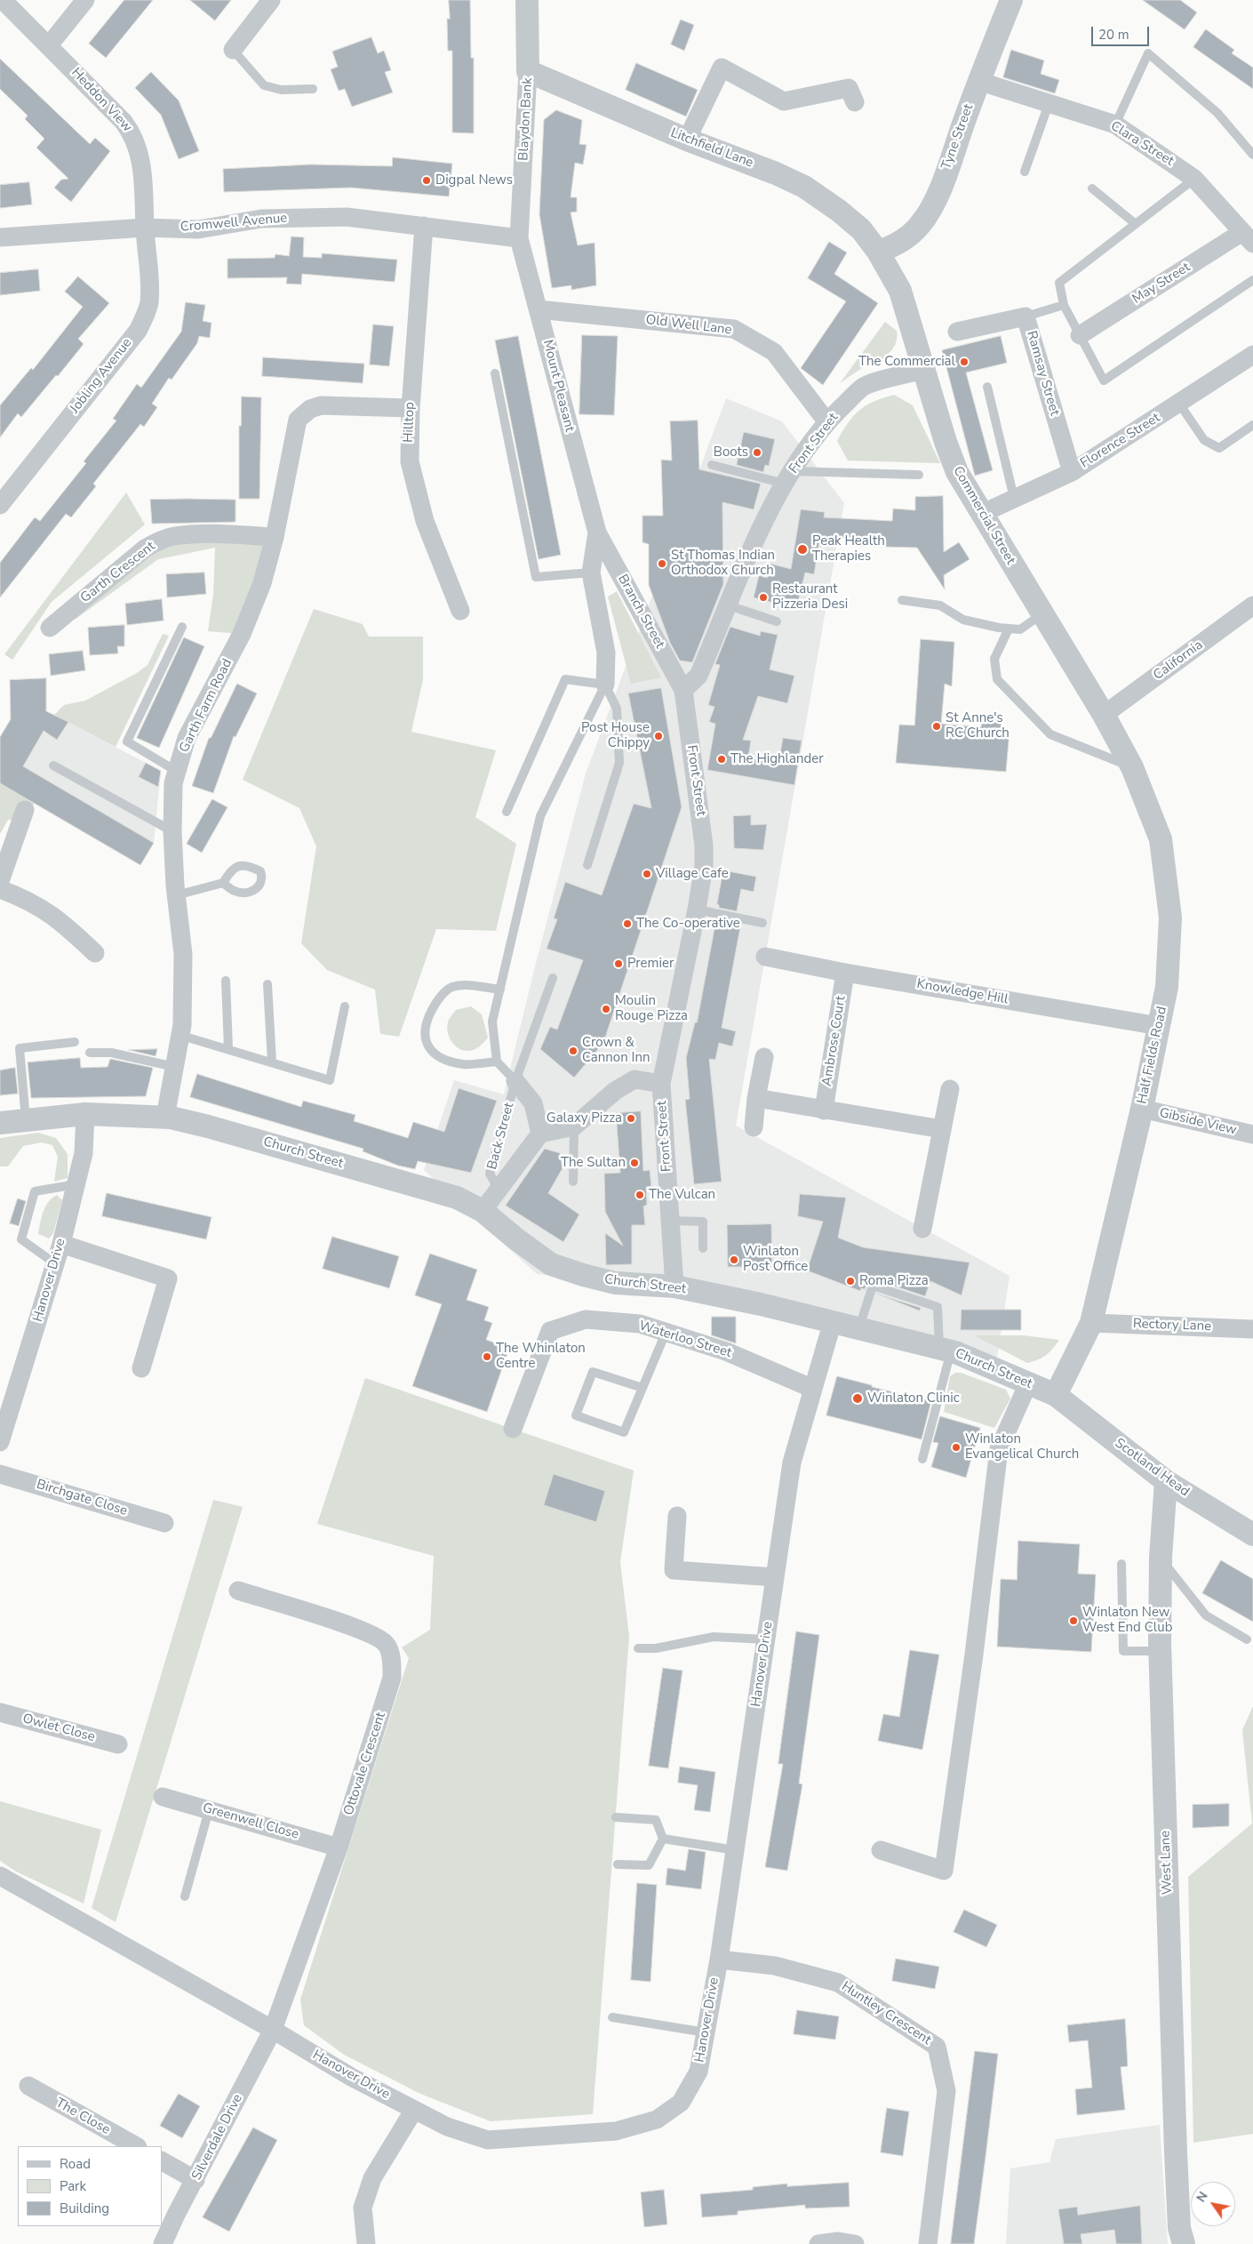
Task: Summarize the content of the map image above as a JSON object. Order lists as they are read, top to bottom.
{
  "streets": {
    "street": [
      "Heddon View",
      "Blaydon Bank",
      "Tyne Street",
      "Clara Street",
      "Litchfield Lane",
      "Cromwell Avenue",
      "May Street",
      "Old Well Lane",
      "Ramsay Street",
      "Jobling Avenue",
      "Mount Pleasant",
      "Hilltop",
      "Florence Street",
      "Front Street",
      "Commercial Street",
      "Garth Crescent",
      "Branch Street",
      "California",
      "Garth Farm Road",
      "Knowledge Hill",
      "Ambrose Court",
      "Half Fields Road",
      "Gibside View",
      "Back Street",
      "Church Street",
      "Hanover Drive",
      "Rectory Lane",
      "Waterloo Street",
      "Scotland Head",
      "Birchgate Close",
      "Owlet Close",
      "Ottovale Crescent",
      "Greenwell Close",
      "West Lane",
      "Huntley Crescent",
      "The Close",
      "Silverdale Drive"
    ]
  },
  "crossings": [
    ["Heddon View", "Cromwell Avenue"],
    ["Heddon View", "Jobling Avenue"],
    ["Blaydon Bank", "Litchfield Lane"],
    ["Blaydon Bank", "Cromwell Avenue"],
    ["Blaydon Bank", "Mount Pleasant"],
    ["Tyne Street", "Clara Street"],
    ["Tyne Street", "Litchfield Lane"],
    ["Tyne Street", "Commercial Street"],
    ["Clara Street", "May Street"],
    ["Litchfield Lane", "Commercial Street"],
    ["Cromwell Avenue", "Jobling Avenue"],
    ["Cromwell Avenue", "Mount Pleasant"],
    ["Cromwell Avenue", "Hilltop"],
    ["Old Well Lane", "Mount Pleasant"],
    ["Old Well Lane", "Front Street"],
    ["Ramsay Street", "Florence Street"],
    ["Mount Pleasant", "Branch Street"],
    ["Hilltop", "Garth Farm Road"],
    ["Florence Street", "Commercial Street"],
    ["Front Street", "Commercial Street"],
    ["Front Street", "Branch Street"],
    ["Front Street", "Church Street"],
    ["Commercial Street", "California"],
    ["Commercial Street", "Half Fields Road"],
    ["Garth Crescent", "Garth Farm Road"],
    ["California", "Half Fields Road"],
    ["Garth Farm Road", "Church Street"],
    ["Knowledge Hill", "Ambrose Court"],
    ["Knowledge Hill", "Half Fields Road"],
    ["Half Fields Road", "Gibside View"],
    ["Half Fields Road", "Church Street"],
    ["Half Fields Road", "Rectory Lane"],
    ["Half Fields Road", "Scotland Head"],
    ["Church Street", "Hanover Drive"],
    ["Church Street", "Scotland Head"],
    ["Hanover Drive", "Waterloo Street"],
    ["Hanover Drive", "Ottovale Crescent"],
    ["Hanover Drive", "Huntley Crescent"],
    ["Hanover Drive", "Silverdale Drive"],
    ["Scotland Head", "West Lane"],
    ["Ottovale Crescent", "Greenwell Close"],
    ["Ottovale Crescent", "Silverdale Drive"]
  ],
  "places": [
    "Digpal News",
    "The Commercial",
    "Boots",
    "Peak Health Therapies",
    "St Thomas Indian Orthodox Church",
    "Restaurant Pizzeria Desi",
    "St Anne's RC Church",
    "Post House Chippy",
    "The Highlander",
    "Village Cafe",
    "The Co-operative",
    "Premier",
    "Moulin Rouge Pizza",
    "Crown & Cannon Inn",
    "Galaxy Pizza",
    "The Sultan",
    "The Vulcan",
    "Winlaton Post Office",
    "Roma Pizza",
    "The Whinlaton Centre",
    "Winlaton Clinic",
    "Winlaton Evangelical Church",
    "Winlaton New West End Club"
  ],
  "legend": ["Road", "Park", "Building"],
  "scale_bar": "20 m",
  "north": "top left"
}
